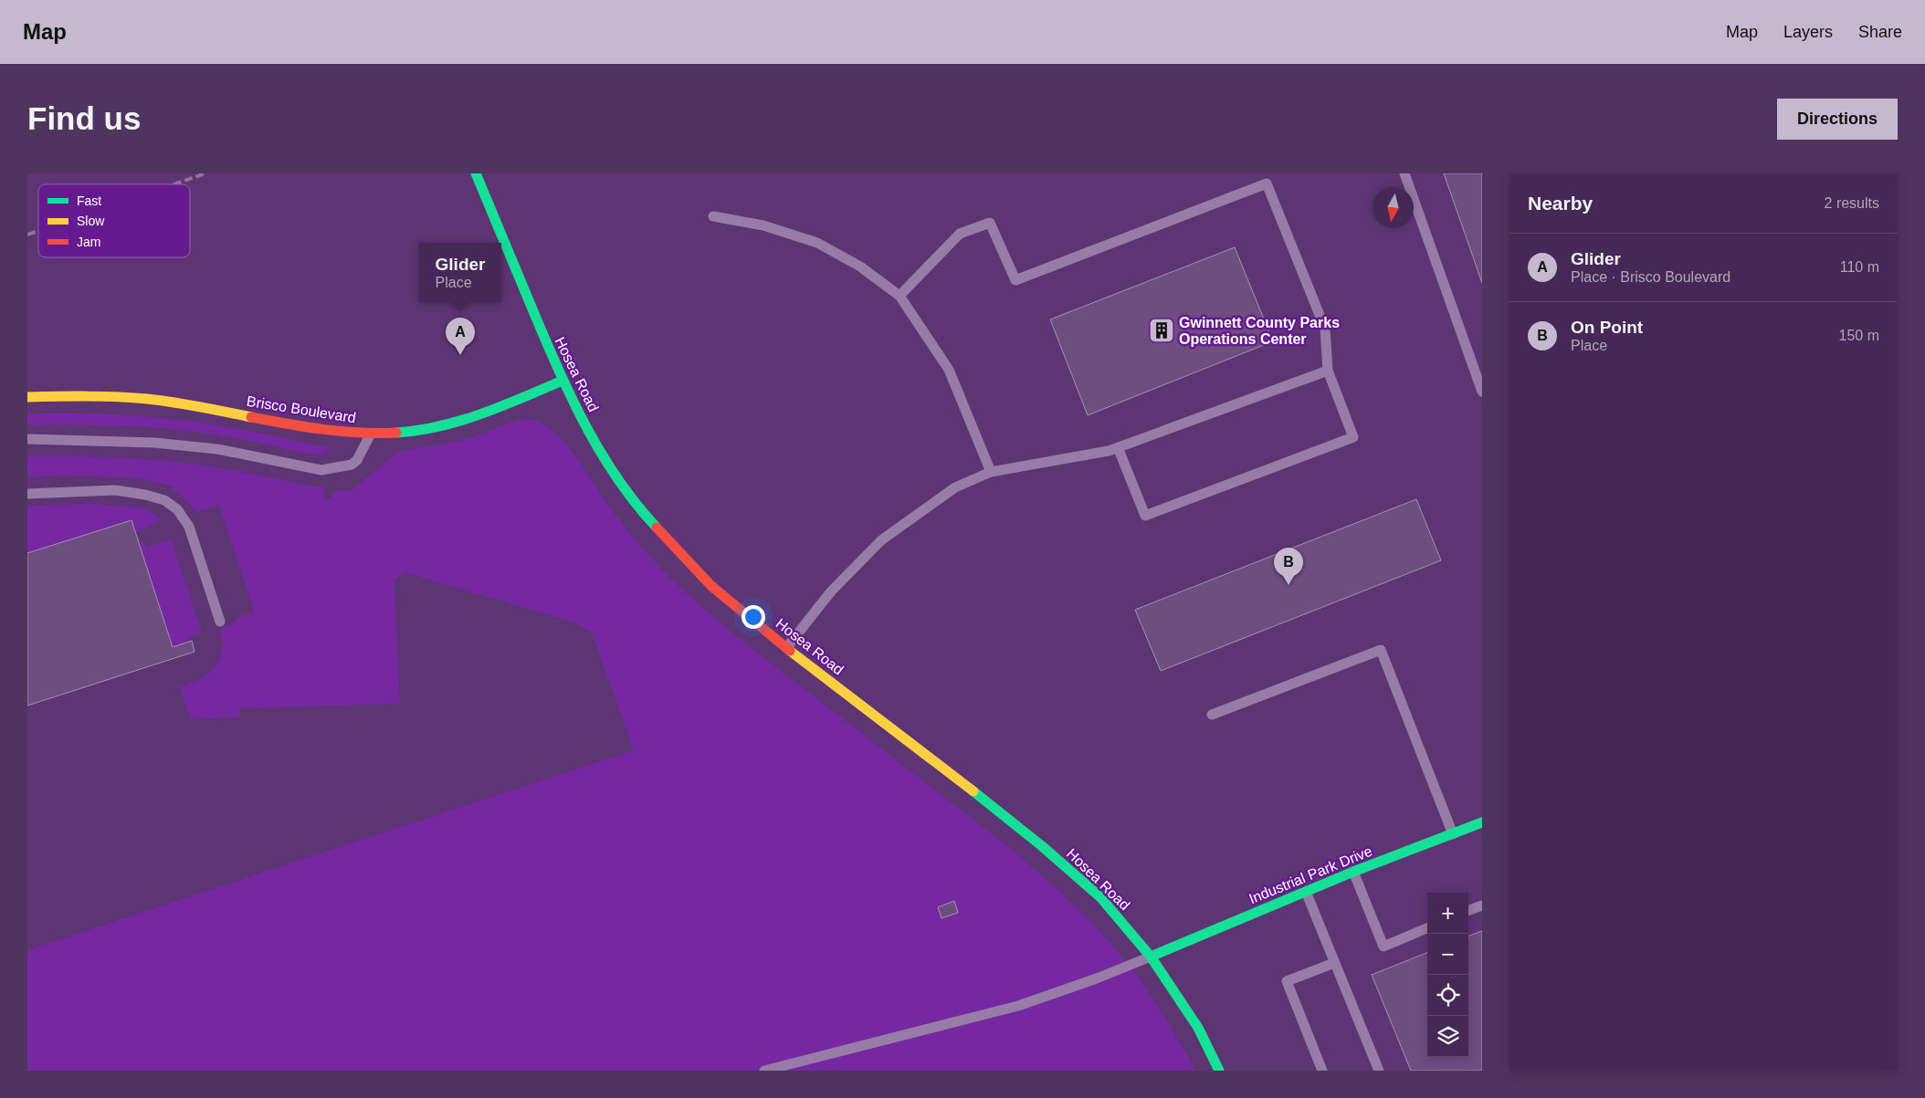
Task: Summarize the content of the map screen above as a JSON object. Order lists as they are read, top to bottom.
{
  "streets": {
    "street": ["Hosea Road", "Brisco Boulevard", "Industrial Park Drive"]
  },
  "crossings": [
    ["Hosea Road", "Brisco Boulevard"],
    ["Hosea Road", "Industrial Park Drive"]
  ],
  "places": {
    "building": ["Gwinnett County Parks Operations Center"]
  },
  "legend": ["Fast", "Slow", "Jam"],
  "north": "bottom",
  "page": {
    "header": "Map",
    "nav": ["Map", "Layers", "Share"],
    "buttons": "Directions",
    "title": "Find us",
    "heading": ["Nearby", "2 results"],
    "list": [
      {
        "mark": "A",
        "name": "Glider",
        "note": "Place · Brisco Boulevard",
        "value": "110 m"
      },
      {
        "mark": "B",
        "name": "On Point",
        "note": "Place",
        "value": "150 m"
      }
    ],
    "popup": ["Glider", "Place"],
    "pins": ["A", "B"],
    "map_buttons": ["+", "−"]
  }
}
